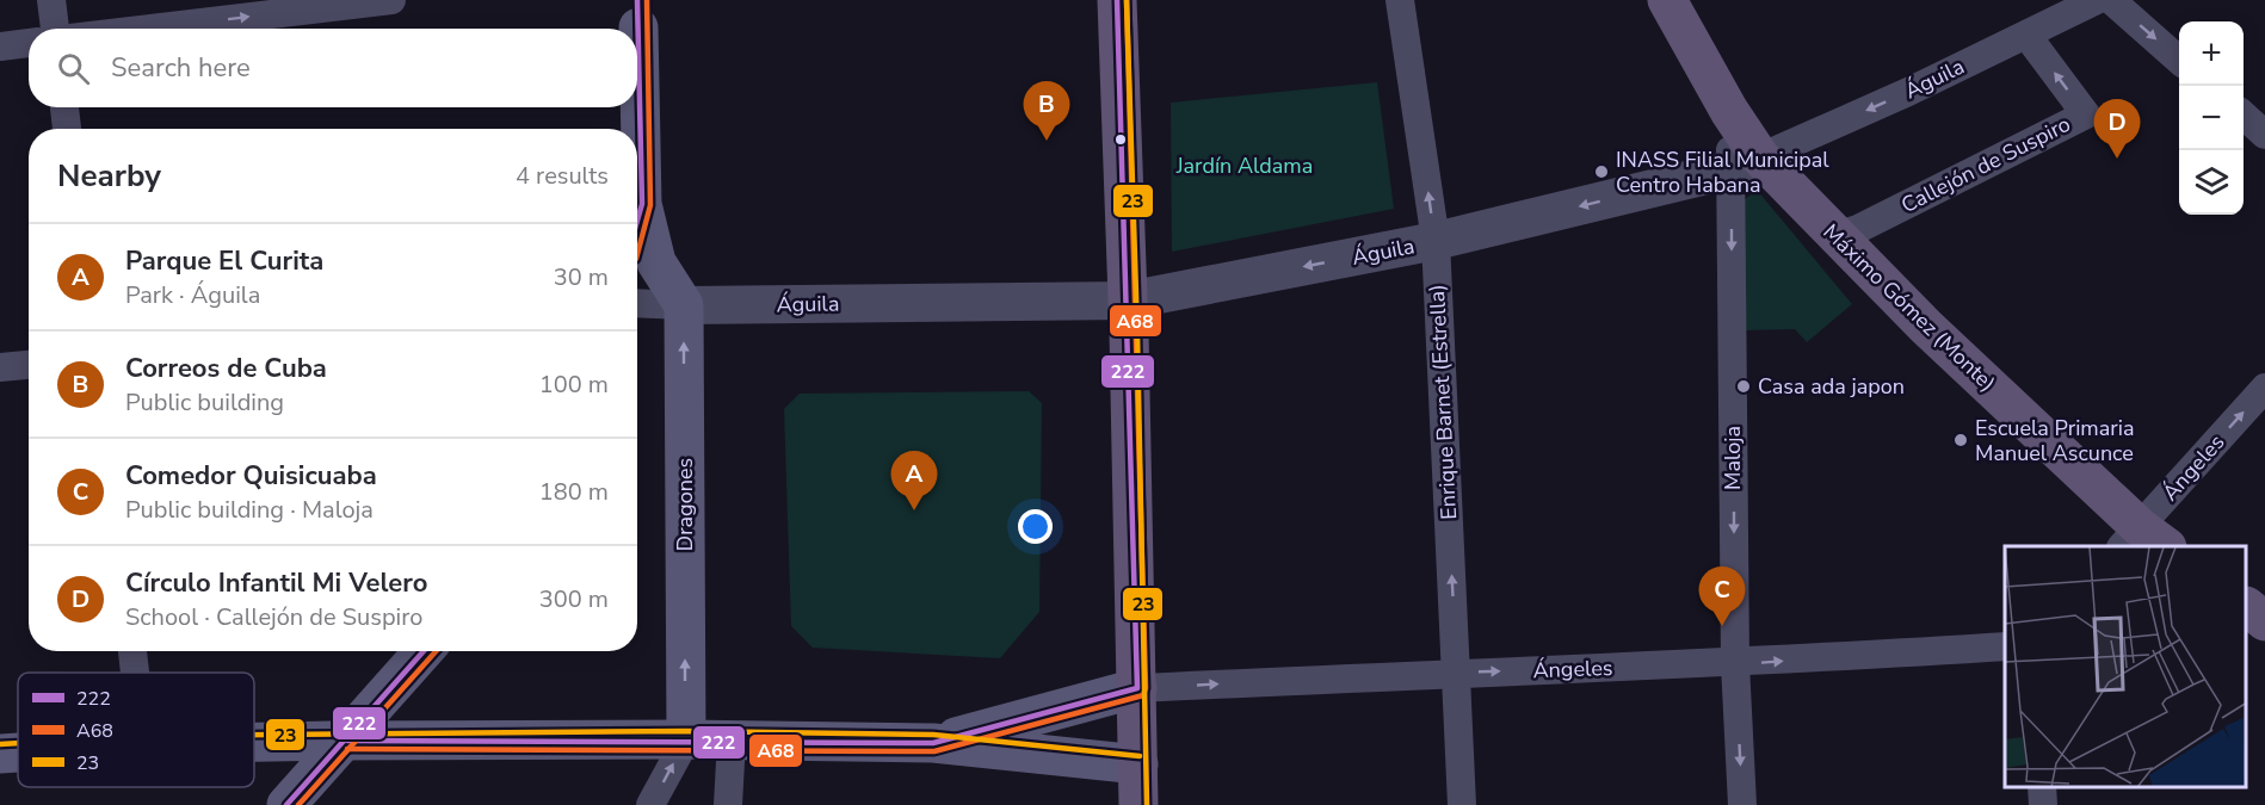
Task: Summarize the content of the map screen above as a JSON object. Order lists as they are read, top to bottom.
{
  "streets": {
    "main road": ["Máximo Gómez (Monte)", "Dragones"],
    "street": [
      "Águila",
      "Callejón de Suspiro",
      "Enrique Barnet (Estrella)",
      "Maloja",
      "Ángeles"
    ]
  },
  "crossings": [
    ["Águila", "Callejón de Suspiro"],
    ["Águila", "Máximo Gómez (Monte)"],
    ["Águila", "Enrique Barnet (Estrella)"],
    ["Águila", "Maloja"],
    ["Águila", "Dragones"],
    ["Callejón de Suspiro", "Máximo Gómez (Monte)"],
    ["Máximo Gómez (Monte)", "Maloja"],
    ["Máximo Gómez (Monte)", "Ángeles"],
    ["Enrique Barnet (Estrella)", "Ángeles"],
    ["Maloja", "Ángeles"]
  ],
  "one_way": [
    "Águila",
    "Enrique Barnet (Estrella)",
    "Maloja",
    "Ángeles",
    "Dragones"
  ],
  "parks": ["Jardín Aldama"],
  "places": ["INASS Filial Municipal Centro Habana", "Casa ada japon", "Escuela Primaria Manuel Ascunce"],
  "lines": ["transit line 222", "transit line A68", "transit line 23"],
  "legend": ["222", "A68", "23"],
  "page": {
    "map_buttons": ["+", "−"],
    "search": "Search here",
    "pins": [
      "B",
      "D",
      "A",
      "C"
    ],
    "heading": ["Nearby", "4 results"],
    "list": [
      {
        "mark": "A",
        "name": "Parque El Curita",
        "note": "Park · Águila",
        "value": "30 m"
      },
      {
        "mark": "B",
        "name": "Correos de Cuba",
        "note": "Public building",
        "value": "100 m"
      },
      {
        "mark": "C",
        "name": "Comedor Quisicuaba",
        "note": "Public building · Maloja",
        "value": "180 m"
      },
      {
        "mark": "D",
        "name": "Círculo Infantil Mi Velero",
        "note": "School · Callejón de Suspiro",
        "value": "300 m"
      }
    ]
  }
}
